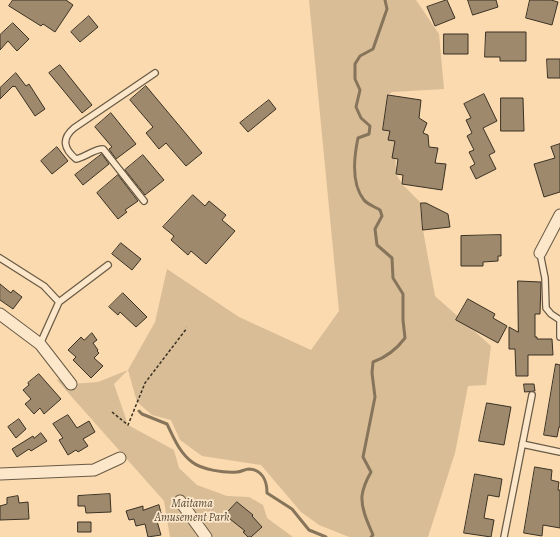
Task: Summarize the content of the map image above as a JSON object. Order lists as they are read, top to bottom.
{
  "parks": ["Maitama Amusement Park"]
}
